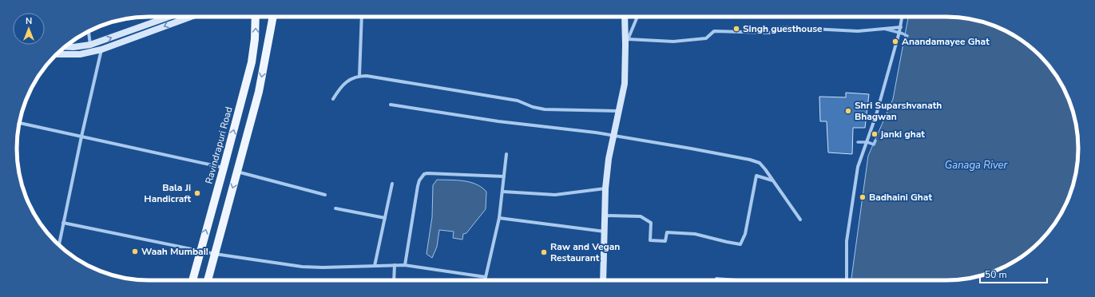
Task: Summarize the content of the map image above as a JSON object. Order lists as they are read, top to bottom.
{
  "streets": {
    "main road": ["Ravindrapuri Road"]
  },
  "water": ["Ganaga River"],
  "places": [
    "Singh guesthouse",
    "Anandamayee Ghat",
    "Shri Suparshvanath Bhagwan",
    "janki ghat",
    "Bala Ji Handicraft",
    "Badhaini Ghat",
    "Waah Mumbai!",
    "Raw and Vegan Restaurant"
  ],
  "scale_bar": "50 m",
  "north": "top"
}
